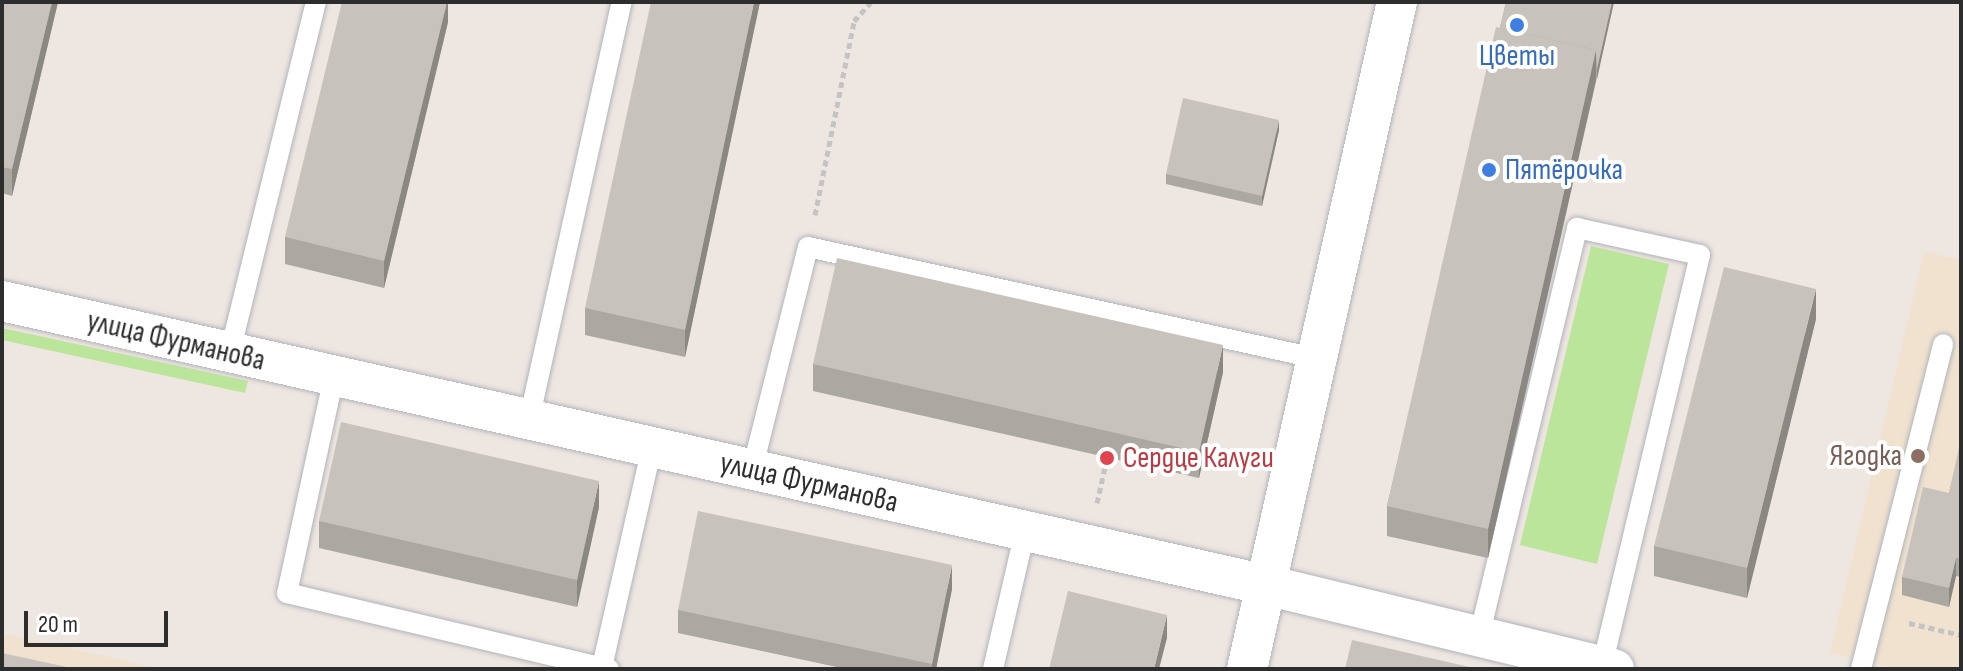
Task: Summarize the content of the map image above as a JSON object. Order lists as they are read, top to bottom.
{
  "streets": {
    "street": ["улица Фурманова"]
  },
  "places": [
    "Цветы",
    "Пятёрочка",
    "Ягодка",
    "Сердце Калуги"
  ],
  "scale_bar": "20 m"
}
